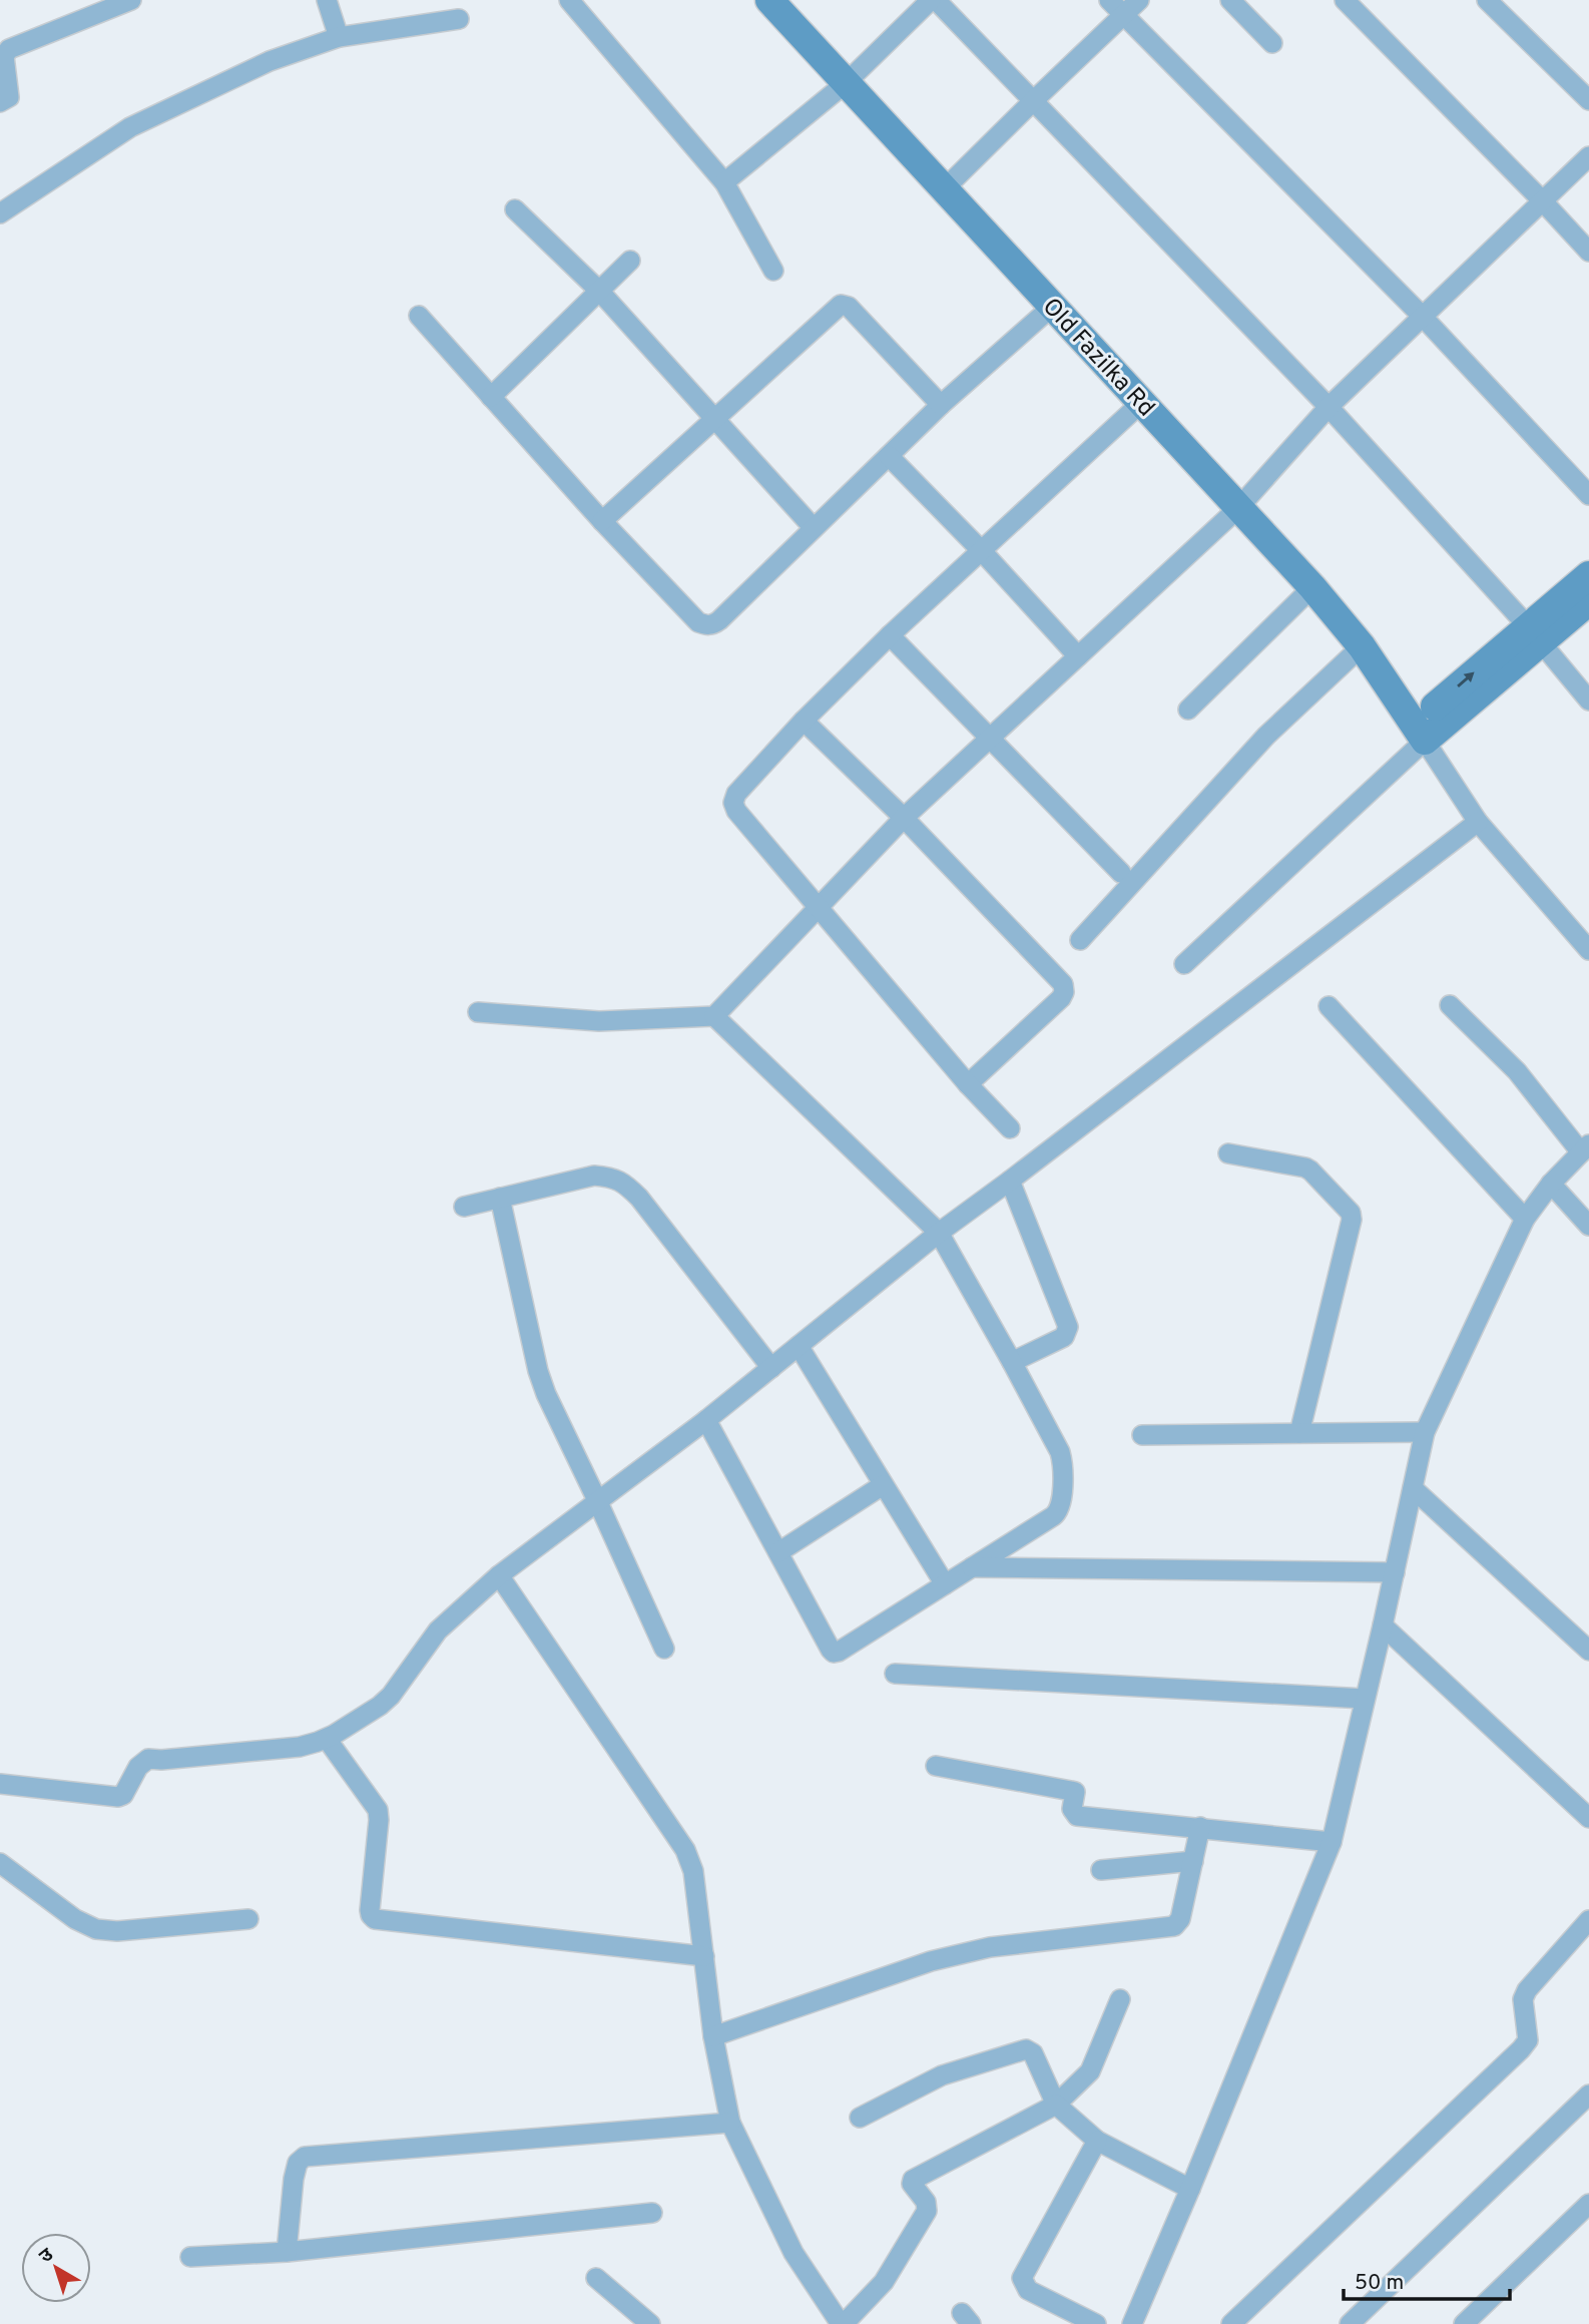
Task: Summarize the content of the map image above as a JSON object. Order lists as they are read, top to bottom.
{
  "streets": {
    "main road": ["Old Fazilka Rd"]
  },
  "scale_bar": "50 m",
  "north": "top left"
}
